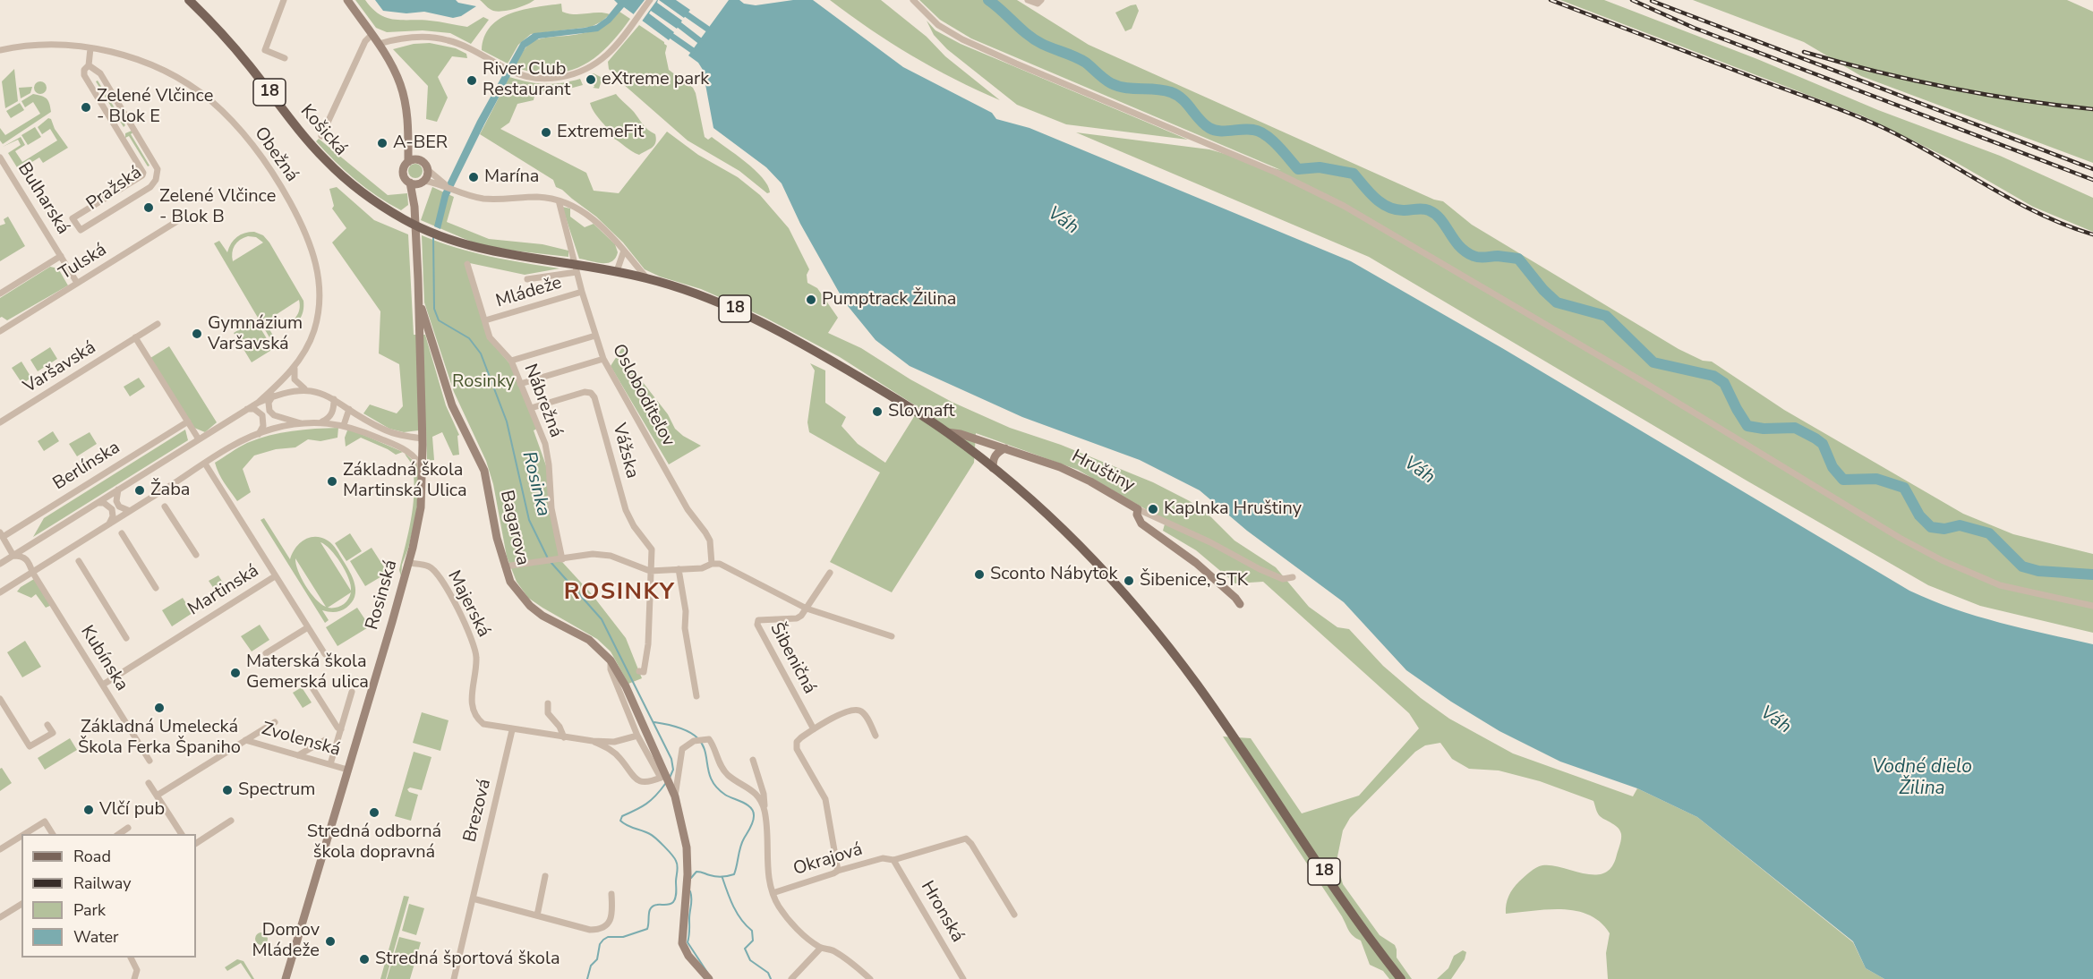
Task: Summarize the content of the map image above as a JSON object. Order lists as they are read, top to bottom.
{
  "streets": {
    "main road": ["18", "Košická"],
    "street": [
      "Obežná",
      "Pražská",
      "Bulharská",
      "Tulská",
      "Mládeže",
      "Varšavská",
      "Osloboditeľov",
      "Nábrežná",
      "Vážska",
      "Berlínska",
      "Hruštiny",
      "Bagarova",
      "Martinská",
      "Rosinská",
      "Majerská",
      "Kubínska",
      "Šibeničná",
      "Zvolenská",
      "Brezová",
      "Okrajová",
      "Hronská"
    ]
  },
  "crossings": [
    ["18", "Košická"],
    ["18", "Osloboditeľov"],
    ["18", "Hruštiny"],
    ["Košická", "Osloboditeľov"],
    ["Obežná", "Pražská"],
    ["Bulharská", "Tulská"],
    ["Mládeže", "Osloboditeľov"],
    ["Mládeže", "Nábrežná"],
    ["Nábrežná", "Vážska"],
    ["Bagarova", "Rosinská"],
    ["Bagarova", "Majerská"],
    ["Martinská", "Kubínska"],
    ["Rosinská", "Majerská"],
    ["Rosinská", "Zvolenská"],
    ["Majerská", "Brezová"],
    ["Okrajová", "Hronská"]
  ],
  "districts": ["ROSINKY"],
  "water": ["Váh", "Rosinka", "Vodné dielo Žilina"],
  "parks": ["Rosinky"],
  "places": [
    "eXtreme park",
    "River Club Restaurant",
    "Zelené Vlčince - Blok E",
    "ExtremeFit",
    "A-BER",
    "Marína",
    "Zelené Vlčince - Blok B",
    "Pumptrack Žilina",
    "Gymnázium Varšavská",
    "Slovnaft",
    "Základná škola Martinská Ulica",
    "Žaba",
    "Kaplnka Hruštiny",
    "Sconto Nábytok",
    "Šibenice, STK",
    "Materská škola Gemerská ulica",
    "Základná Umelecká Škola Ferka Španiho",
    "Spectrum",
    "Vlčí pub",
    "Stredná odborná škola dopravná",
    "Domov Mládeže",
    "Stredná športová škola"
  ],
  "legend": [
    "Road",
    "Railway",
    "Park",
    "Water"
  ]
}
